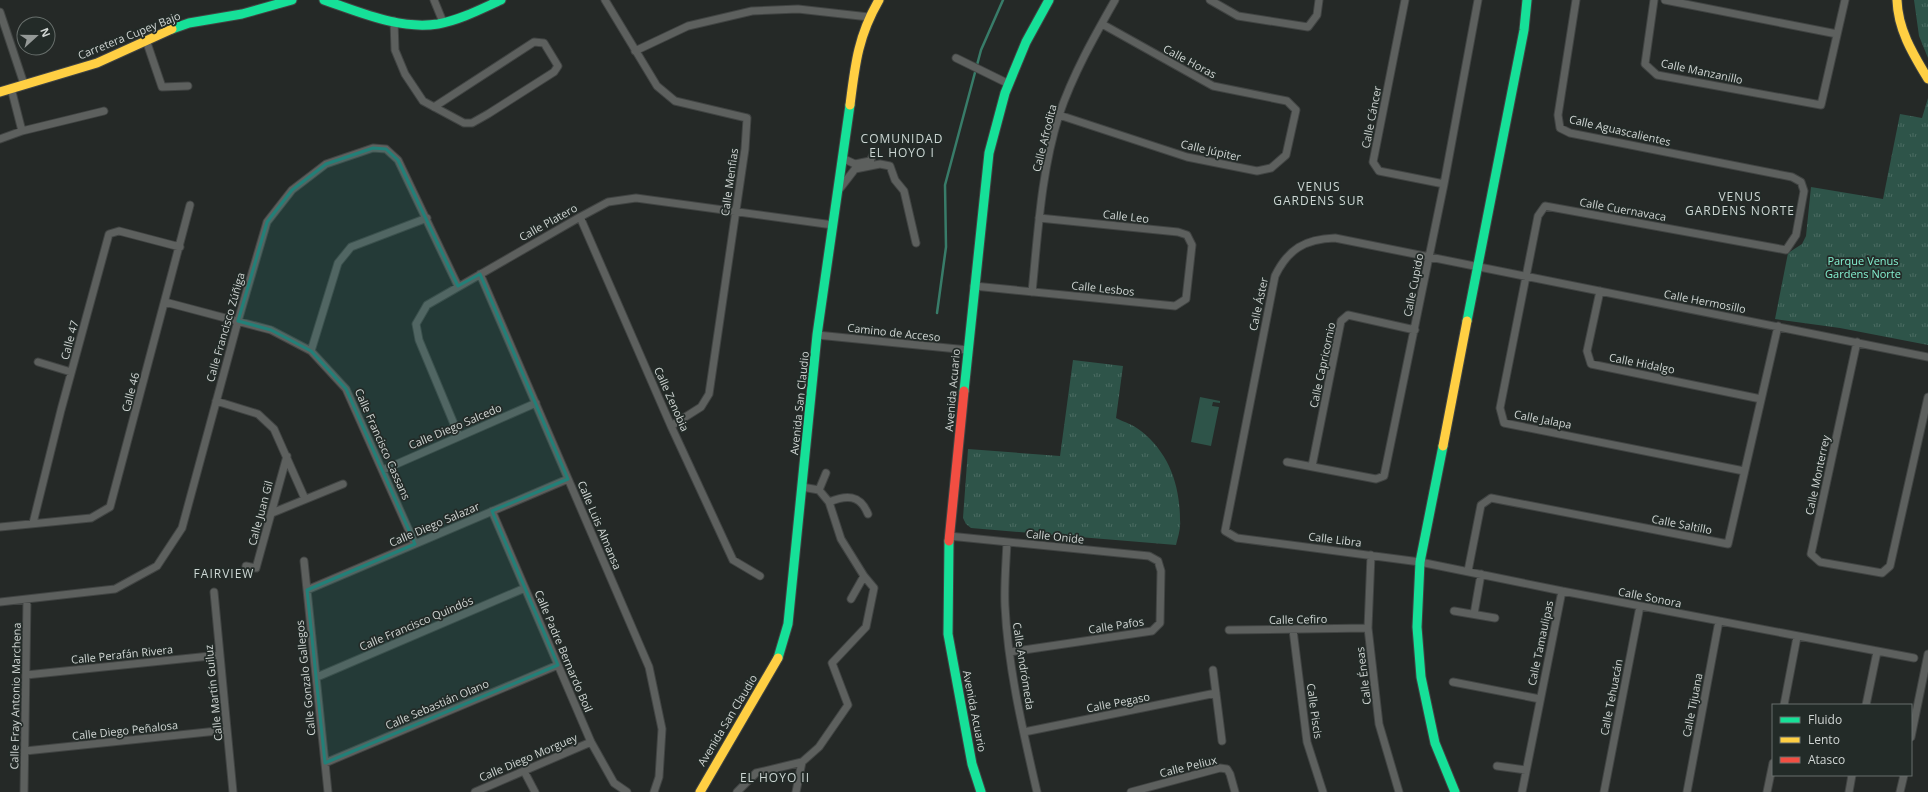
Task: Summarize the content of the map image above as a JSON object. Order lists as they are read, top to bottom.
{
  "streets": {
    "street": [
      "Carretera Cupey Bajo",
      "Calle Horas",
      "Calle Manzanillo",
      "Calle Cáncer",
      "Calle Aguascalientes",
      "Calle Afrodita",
      "Calle Júpiter",
      "Calle Menfias",
      "Calle Cuernavaca",
      "Calle Leo",
      "Calle Platero",
      "Calle Cupido",
      "Calle Lesbos",
      "Calle Hermosillo",
      "Calle Áster",
      "Calle Francisco Zúñiga",
      "Camino de Acceso",
      "Calle 47",
      "Calle Hidalgo",
      "Calle Capricornio",
      "Avenida Acuario",
      "Calle 46",
      "Calle Zenobia",
      "Avenida San Claudio",
      "Calle Jalapa",
      "Calle Diego Salcedo",
      "Calle Francisco Cassans",
      "Calle Monterrey",
      "Calle Juan Gil",
      "Calle Diego Salazar",
      "Calle Saltillo",
      "Calle Luis Almansa",
      "Calle Onide",
      "Calle Libra",
      "Calle Sonora",
      "Calle Cefiro",
      "Calle Francisco Quindós",
      "Calle Pafos",
      "Calle Tamaulipas",
      "Calle Padre Bernardo Boil",
      "Calle Perafán Rivera",
      "Calle Andrómeda",
      "Calle Éneas",
      "Calle Gonzalo Gallegos",
      "Calle Martín Guiluz",
      "Calle Fray Antonio Marchena",
      "Calle Tehuacán",
      "Calle Pegaso",
      "Calle Sebastián Olano",
      "Calle Tijuana",
      "Calle Piscis",
      "Calle Diego Peñalosa",
      "Calle Diego Morguey",
      "Calle Peliux"
    ]
  },
  "crossings": [
    ["Calle Horas", "Calle Afrodita"],
    ["Calle Horas", "Calle Júpiter"],
    ["Calle Cáncer", "Calle Cupido"],
    ["Calle Aguascalientes", "Calle Cuernavaca"],
    ["Calle Afrodita", "Calle Júpiter"],
    ["Calle Afrodita", "Calle Leo"],
    ["Calle Afrodita", "Calle Lesbos"],
    ["Calle Menfias", "Calle Platero"],
    ["Calle Menfias", "Calle Zenobia"],
    ["Calle Cuernavaca", "Calle Jalapa"],
    ["Calle Leo", "Calle Lesbos"],
    ["Calle Platero", "Calle Francisco Zúñiga"],
    ["Calle Platero", "Calle Zenobia"],
    ["Calle Platero", "Avenida San Claudio"],
    ["Calle Platero", "Calle Diego Salcedo"],
    ["Calle Platero", "Calle Luis Almansa"],
    ["Calle Cupido", "Calle Áster"],
    ["Calle Cupido", "Calle Capricornio"],
    ["Calle Lesbos", "Avenida Acuario"],
    ["Calle Hermosillo", "Calle Áster"],
    ["Calle Hermosillo", "Calle Hidalgo"],
    ["Calle Hermosillo", "Calle Jalapa"],
    ["Calle Hermosillo", "Calle Monterrey"],
    ["Calle Hermosillo", "Calle Saltillo"],
    ["Calle Áster", "Calle Libra"],
    ["Calle Francisco Zúñiga", "Calle Francisco Cassans"],
    ["Calle Francisco Zúñiga", "Calle Fray Antonio Marchena"],
    ["Camino de Acceso", "Avenida Acuario"],
    ["Camino de Acceso", "Avenida San Claudio"],
    ["Calle 47", "Calle 46"],
    ["Calle Hidalgo", "Calle Saltillo"],
    ["Avenida Acuario", "Calle Onide"],
    ["Calle 46", "Calle Francisco Cassans"],
    ["Calle Jalapa", "Calle Saltillo"],
    ["Calle Diego Salcedo", "Calle Francisco Cassans"],
    ["Calle Diego Salcedo", "Calle Luis Almansa"],
    ["Calle Francisco Cassans", "Calle Diego Salazar"],
    ["Calle Diego Salazar", "Calle Luis Almansa"],
    ["Calle Diego Salazar", "Calle Padre Bernardo Boil"],
    ["Calle Diego Salazar", "Calle Gonzalo Gallegos"],
    ["Calle Saltillo", "Calle Sonora"],
    ["Calle Onide", "Calle Pafos"],
    ["Calle Onide", "Calle Andrómeda"],
    ["Calle Libra", "Calle Sonora"],
    ["Calle Libra", "Calle Éneas"],
    ["Calle Sonora", "Calle Tamaulipas"],
    ["Calle Sonora", "Calle Tehuacán"],
    ["Calle Sonora", "Calle Tijuana"],
    ["Calle Cefiro", "Calle Éneas"],
    ["Calle Cefiro", "Calle Piscis"],
    ["Calle Francisco Quindós", "Calle Padre Bernardo Boil"],
    ["Calle Francisco Quindós", "Calle Gonzalo Gallegos"],
    ["Calle Pafos", "Calle Andrómeda"],
    ["Calle Padre Bernardo Boil", "Calle Sebastián Olano"],
    ["Calle Padre Bernardo Boil", "Calle Diego Morguey"],
    ["Calle Perafán Rivera", "Calle Martín Guiluz"],
    ["Calle Perafán Rivera", "Calle Fray Antonio Marchena"],
    ["Calle Andrómeda", "Calle Pegaso"],
    ["Calle Gonzalo Gallegos", "Calle Sebastián Olano"],
    ["Calle Martín Guiluz", "Calle Diego Peñalosa"],
    ["Calle Fray Antonio Marchena", "Calle Diego Peñalosa"]
  ],
  "districts": [
    "COMUNIDAD EL HOYO I",
    "VENUS GARDENS SUR",
    "VENUS GARDENS NORTE",
    "FAIRVIEW",
    "EL HOYO II"
  ],
  "parks": ["Parque Venus Gardens Norte"],
  "legend": ["Fluido", "Lento", "Atasco"],
  "north": "right"
}
